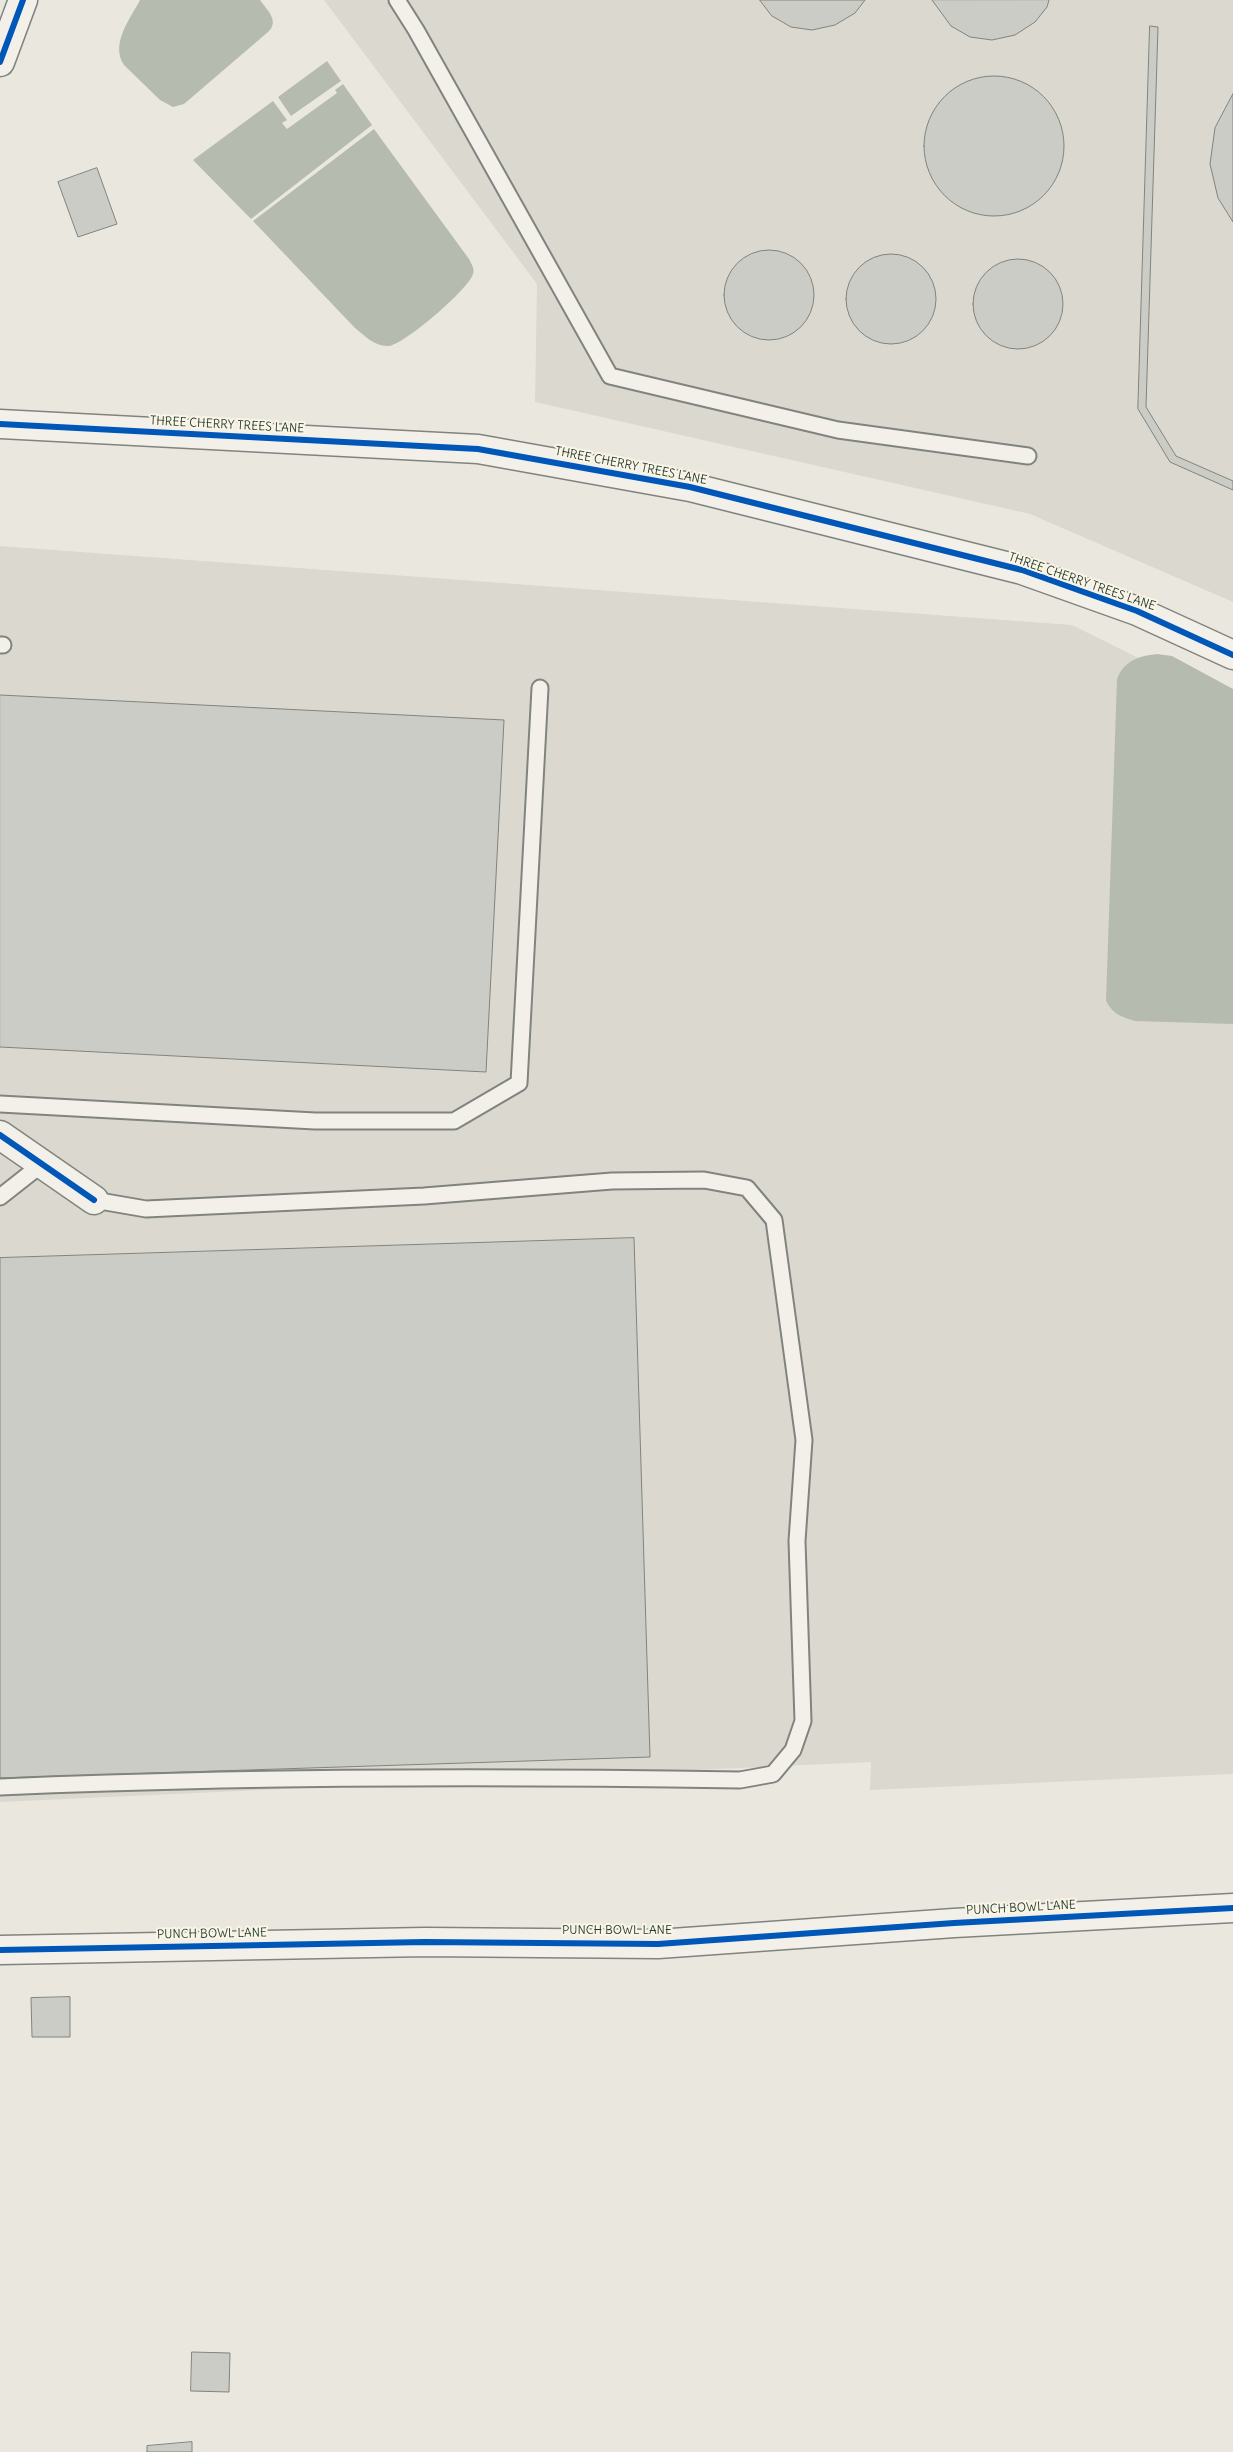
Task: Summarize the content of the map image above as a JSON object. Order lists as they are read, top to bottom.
{
  "streets": {
    "street": ["THREE CHERRY TREES LANE", "PUNCH BOWL LANE"]
  }
}
